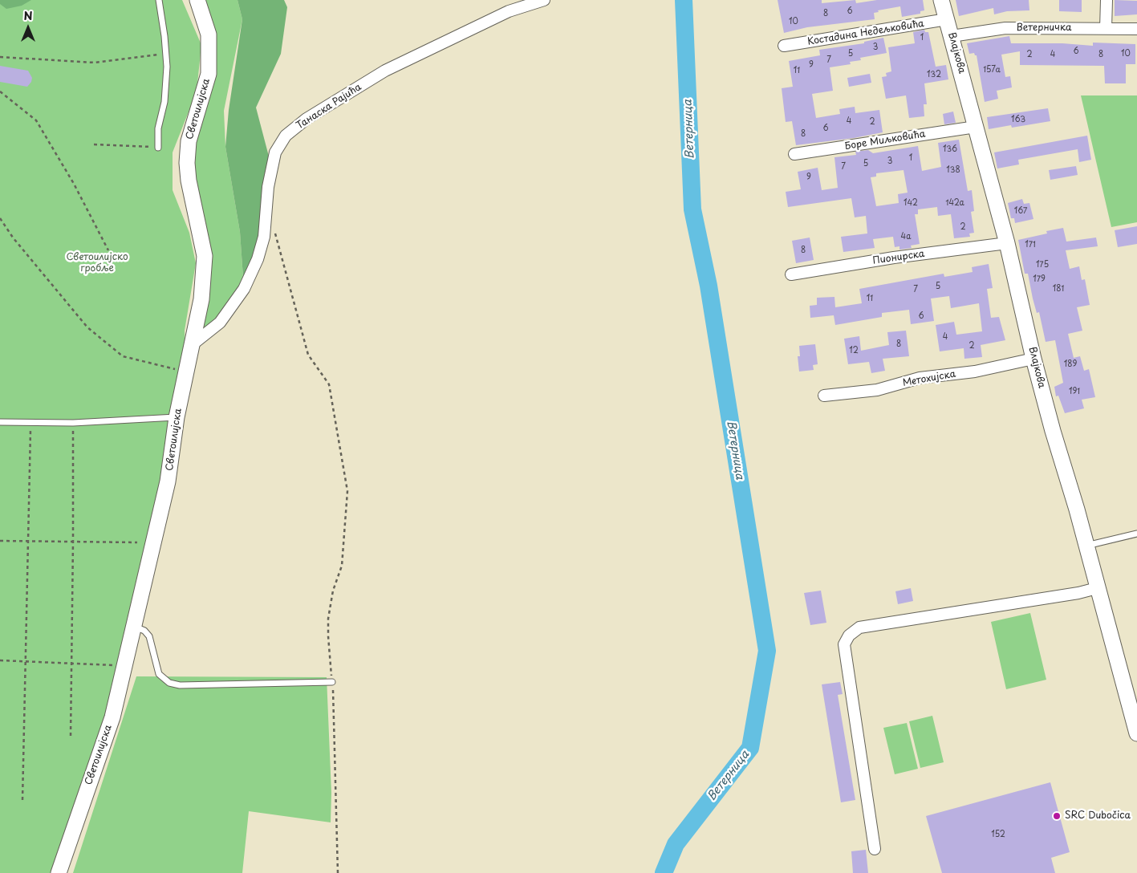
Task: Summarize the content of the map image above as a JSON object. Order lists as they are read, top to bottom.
{
  "streets": {
    "street": [
      "Ветерничка",
      "Костадина Недељковића",
      "Влајкова",
      "Танаска Рајића",
      "Светоилијска",
      "Боре Миљковића",
      "Пионирска",
      "Метохијска"
    ]
  },
  "crossings": [
    ["Ветерничка", "Влајкова"],
    ["Костадина Недељковића", "Влајкова"],
    ["Влајкова", "Боре Миљковића"],
    ["Влајкова", "Пионирска"],
    ["Влајкова", "Метохијска"],
    ["Танаска Рајића", "Светоилијска"]
  ],
  "water": ["Ветерница"],
  "parks": ["Светоилијско гробље"],
  "places": ["SRC Dubočica"],
  "house_numbers": [
    "6",
    "8",
    "10",
    "1",
    "3",
    "6",
    "5",
    "10",
    "2",
    "4",
    "8",
    "7",
    "9",
    "157a",
    "11",
    "132",
    "163",
    "4",
    "2",
    "6",
    "8",
    "136",
    "1",
    "3",
    "5",
    "7",
    "138",
    "9",
    "142",
    "142a",
    "167",
    "2",
    "4a",
    "171",
    "8",
    "175",
    "179",
    "5",
    "181",
    "7",
    "11",
    "6",
    "4",
    "8",
    "2",
    "12",
    "189",
    "191",
    "152"
  ],
  "north": "top"
}
